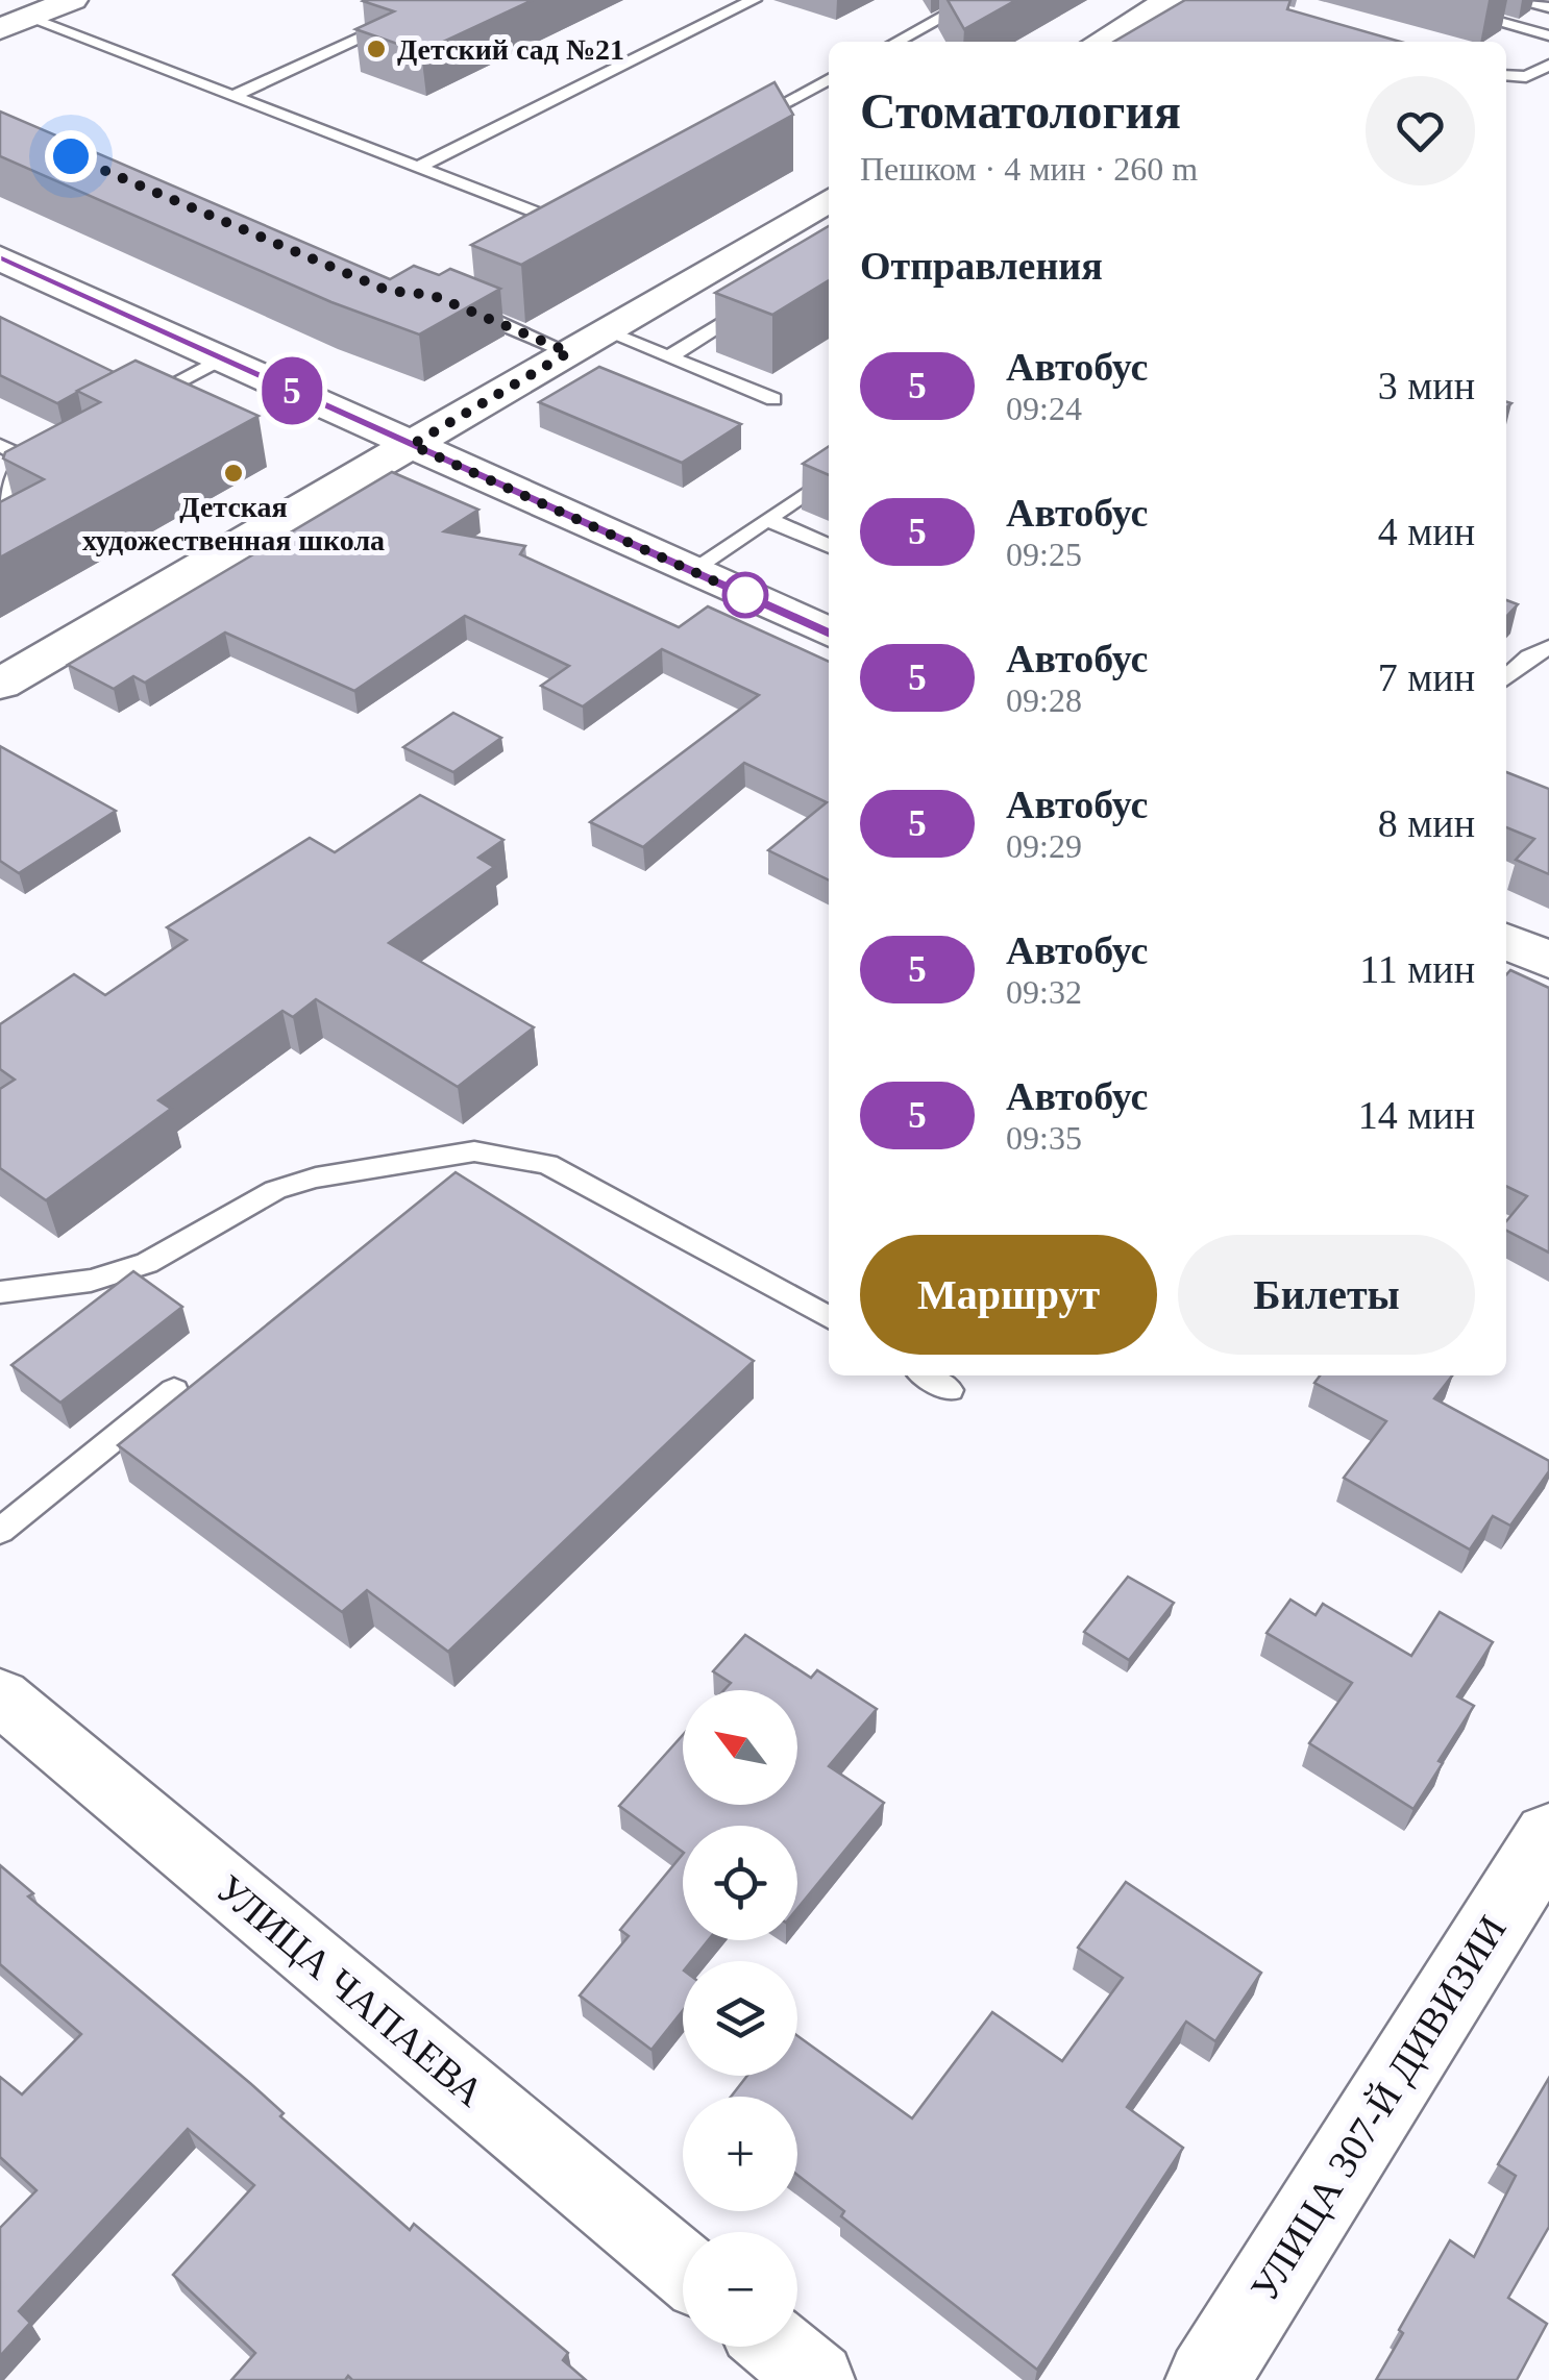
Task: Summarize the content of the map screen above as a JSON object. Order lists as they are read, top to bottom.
{
  "streets": {
    "street": ["УЛИЦА ЧАПАЕВА", "УЛИЦА 307-Й ДИВИЗИИ"]
  },
  "places": ["Детский сад №21", "Детская художественная школа"],
  "lines": ["bus line 5"],
  "north": "top left",
  "page": {
    "on_map": "5",
    "heading": [
      ["Стоматология", "Пешком · 4 мин · 260 m"],
      "Отправления"
    ],
    "list": [
      {
        "mark": "5",
        "name": "Автобус",
        "note": "09:24",
        "value": "3 мин"
      },
      {
        "mark": "5",
        "name": "Автобус",
        "note": "09:25",
        "value": "4 мин"
      },
      {
        "mark": "5",
        "name": "Автобус",
        "note": "09:28",
        "value": "7 мин"
      },
      {
        "mark": "5",
        "name": "Автобус",
        "note": "09:29",
        "value": "8 мин"
      },
      {
        "mark": "5",
        "name": "Автобус",
        "note": "09:32",
        "value": "11 мин"
      },
      {
        "mark": "5",
        "name": "Автобус",
        "note": "09:35",
        "value": "14 мин"
      }
    ],
    "buttons": ["Маршрут", "Билеты"],
    "map_buttons": ["+", "−"]
  }
}
